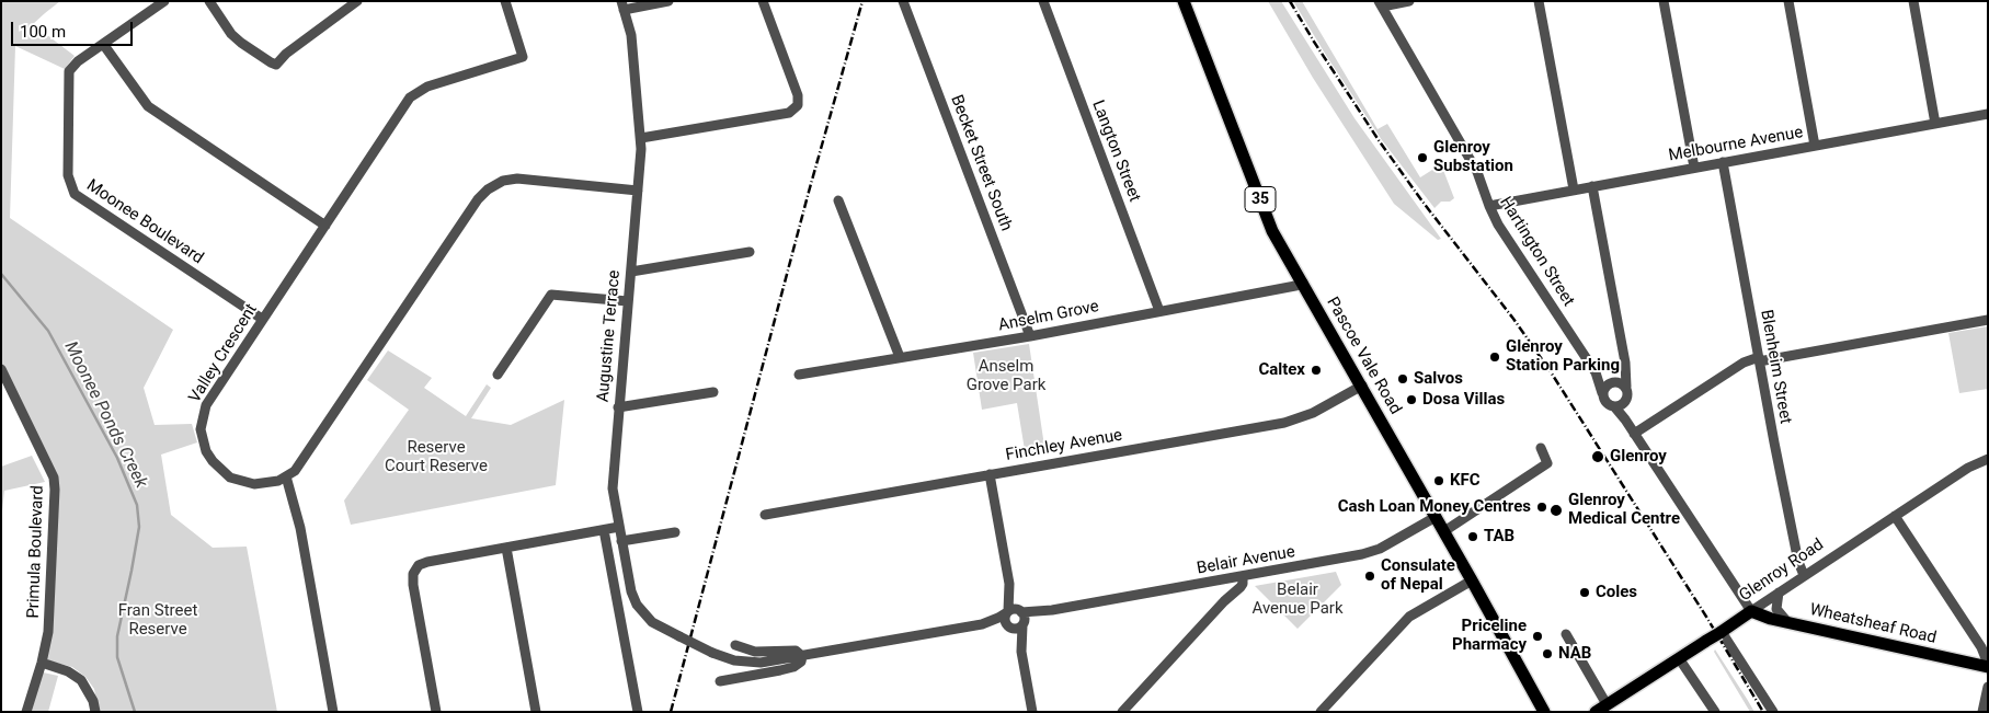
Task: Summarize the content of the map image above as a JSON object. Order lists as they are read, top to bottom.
{
  "streets": {
    "main road": [
      "35",
      "Pascoe Vale Road",
      "Glenroy Road",
      "Wheatsheaf Road"
    ],
    "street": [
      "Melbourne Avenue",
      "Langton Street",
      "Becket Street South",
      "Moonee Boulevard",
      "Hartington Street",
      "Anselm Grove",
      "Augustine Terrace",
      "Valley Crescent",
      "Blenheim Street",
      "Finchley Avenue",
      "Primula Boulevard",
      "Belair Avenue"
    ]
  },
  "crossings": [
    ["Melbourne Avenue", "Hartington Street"],
    ["Melbourne Avenue", "Blenheim Street"],
    ["Langton Street", "Anselm Grove"],
    ["Becket Street South", "Anselm Grove"],
    ["Moonee Boulevard", "Valley Crescent"],
    ["Anselm Grove", "Pascoe Vale Road"],
    ["Augustine Terrace", "Valley Crescent"],
    ["Pascoe Vale Road", "Finchley Avenue"],
    ["Pascoe Vale Road", "Belair Avenue"],
    ["Blenheim Street", "Glenroy Road"],
    ["Glenroy Road", "Wheatsheaf Road"]
  ],
  "water": ["Moonee Ponds Creek"],
  "parks": [
    "Anselm Grove Park",
    "Reserve Court Reserve",
    "Belair Avenue Park",
    "Fran Street Reserve"
  ],
  "places": [
    "Glenroy Substation",
    "Glenroy Station Parking",
    "Caltex",
    "Salvos",
    "Dosa Villas",
    "Glenroy",
    "KFC",
    "Cash Loan Money Centres",
    "Glenroy Medical Centre",
    "TAB",
    "Consulate of Nepal",
    "Coles",
    "Priceline Pharmacy",
    "NAB"
  ],
  "scale_bar": "100 m"
}
